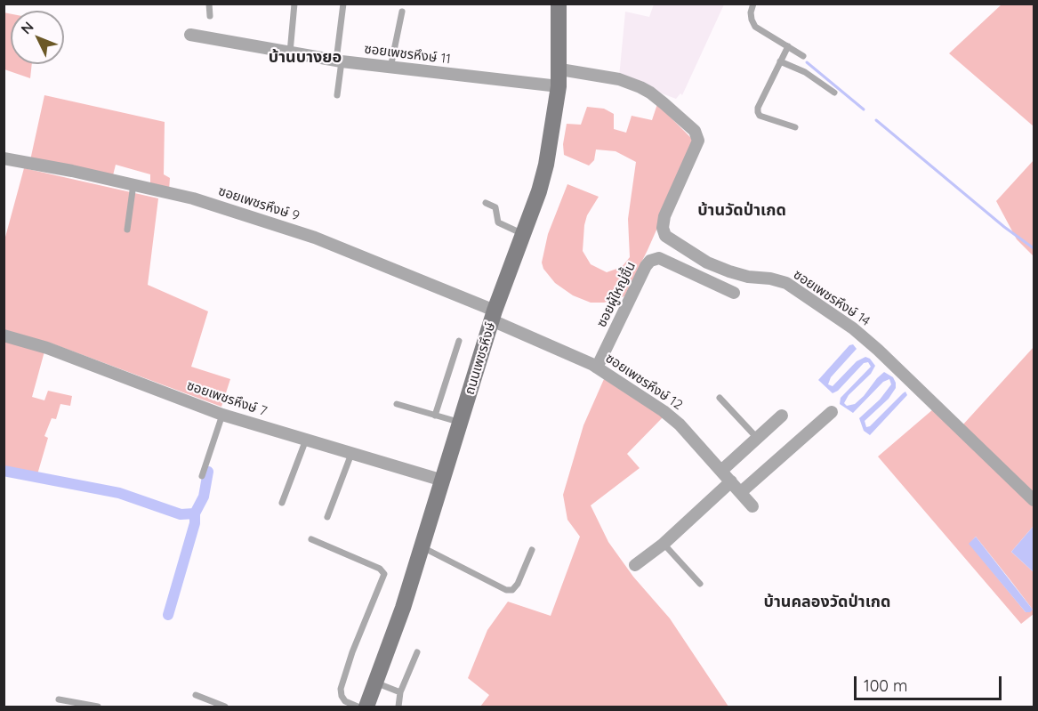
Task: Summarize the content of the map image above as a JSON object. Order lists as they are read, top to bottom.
{
  "streets": {
    "main road": ["ถนนเพชรหึงษ์"],
    "street": [
      "ซอยเพชรหึงษ์ 11",
      "ซอยเพชรหึงษ์ 9",
      "ซอยผู้ใหญ่ชื้น",
      "ซอยเพชรหึงษ์ 14",
      "ซอยเพชรหึงษ์ 12",
      "ซอยเพชรหึงษ์ 7"
    ]
  },
  "crossings": [
    ["ซอยเพชรหึงษ์ 11", "ถนนเพชรหึงษ์"],
    ["ซอยเพชรหึงษ์ 9", "ถนนเพชรหึงษ์"],
    ["ซอยเพชรหึงษ์ 9", "ซอยเพชรหึงษ์ 12"],
    ["ซอยผู้ใหญ่ชื้น", "ซอยเพชรหึงษ์ 12"],
    ["ซอยเพชรหึงษ์ 14", "ถนนเพชรหึงษ์"],
    ["ถนนเพชรหึงษ์", "ซอยเพชรหึงษ์ 12"],
    ["ถนนเพชรหึงษ์", "ซอยเพชรหึงษ์ 7"]
  ],
  "districts": ["บ้านบางยอ", "บ้านวัดป่าเกด", "บ้านคลองวัดป่าเกด"],
  "scale_bar": "100 m",
  "north": "top left"
}
